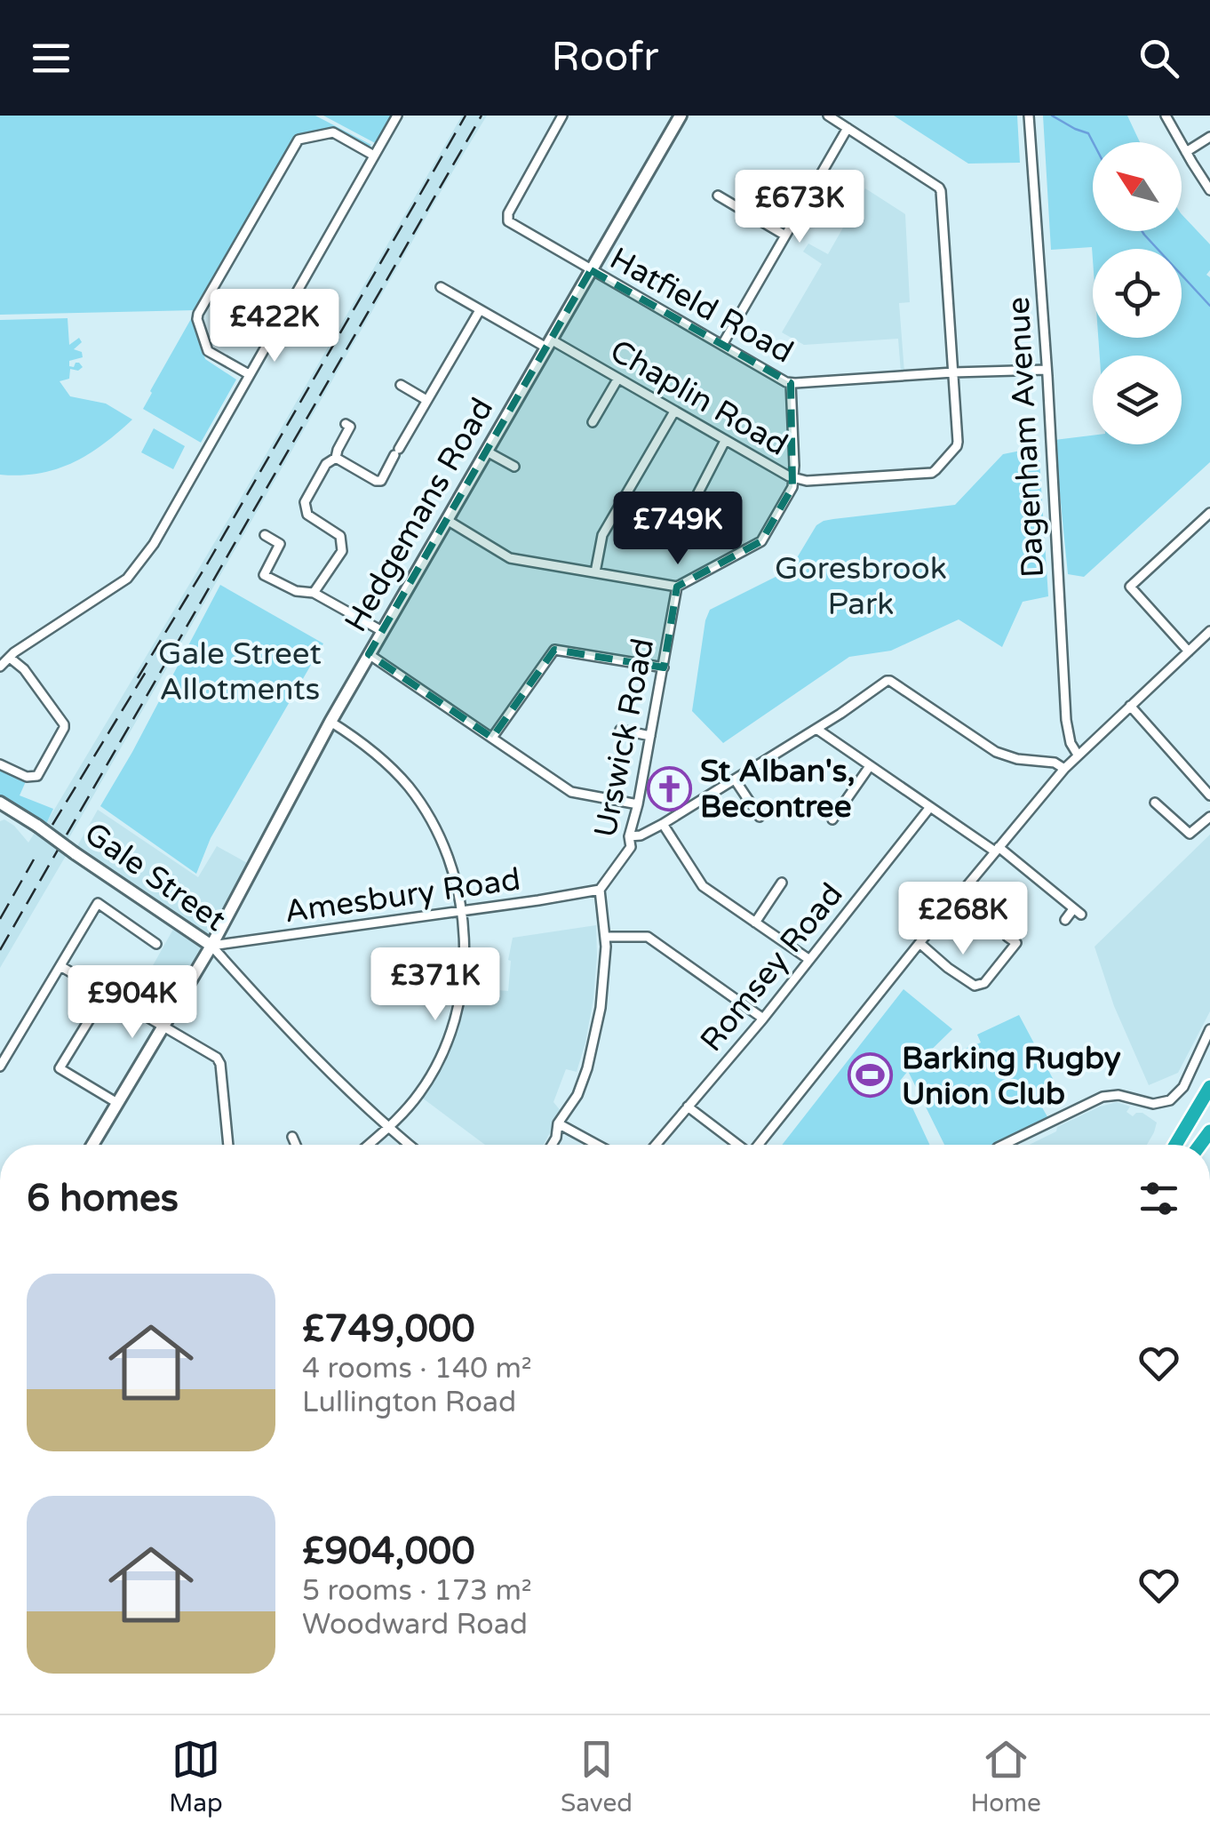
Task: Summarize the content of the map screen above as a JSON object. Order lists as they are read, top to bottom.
{
  "streets": {
    "street": [
      "Hatfield Road",
      "Chaplin Road",
      "Dagenham Avenue",
      "Hedgemans Road",
      "Urswick Road",
      "Gale Street",
      "Amesbury Road",
      "Romsey Road"
    ]
  },
  "crossings": [
    ["Hatfield Road", "Chaplin Road"],
    ["Hatfield Road", "Dagenham Avenue"],
    ["Hatfield Road", "Hedgemans Road"],
    ["Chaplin Road", "Hedgemans Road"],
    ["Hedgemans Road", "Gale Street"],
    ["Hedgemans Road", "Amesbury Road"],
    ["Urswick Road", "Amesbury Road"],
    ["Gale Street", "Amesbury Road"]
  ],
  "parks": ["Goresbrook Park", "Gale Street Allotments"],
  "places": {
    "church": ["St Alban's, Becontree"],
    "sports": ["Barking Rugby Union Club"]
  },
  "north": "top left",
  "page": {
    "header": "Roofr",
    "price": [
      "£673K",
      "£422K",
      "£749K",
      "£268K",
      "£371K",
      "£904K"
    ],
    "heading": "6 homes",
    "list": [
      {
        "name": "£749,000",
        "note": "4 rooms · 140 m² · Lullington Road"
      },
      {
        "name": "£904,000",
        "note": "5 rooms · 173 m² · Woodward Road"
      }
    ],
    "tabs": ["Map", "Saved", "Home"]
  }
}
